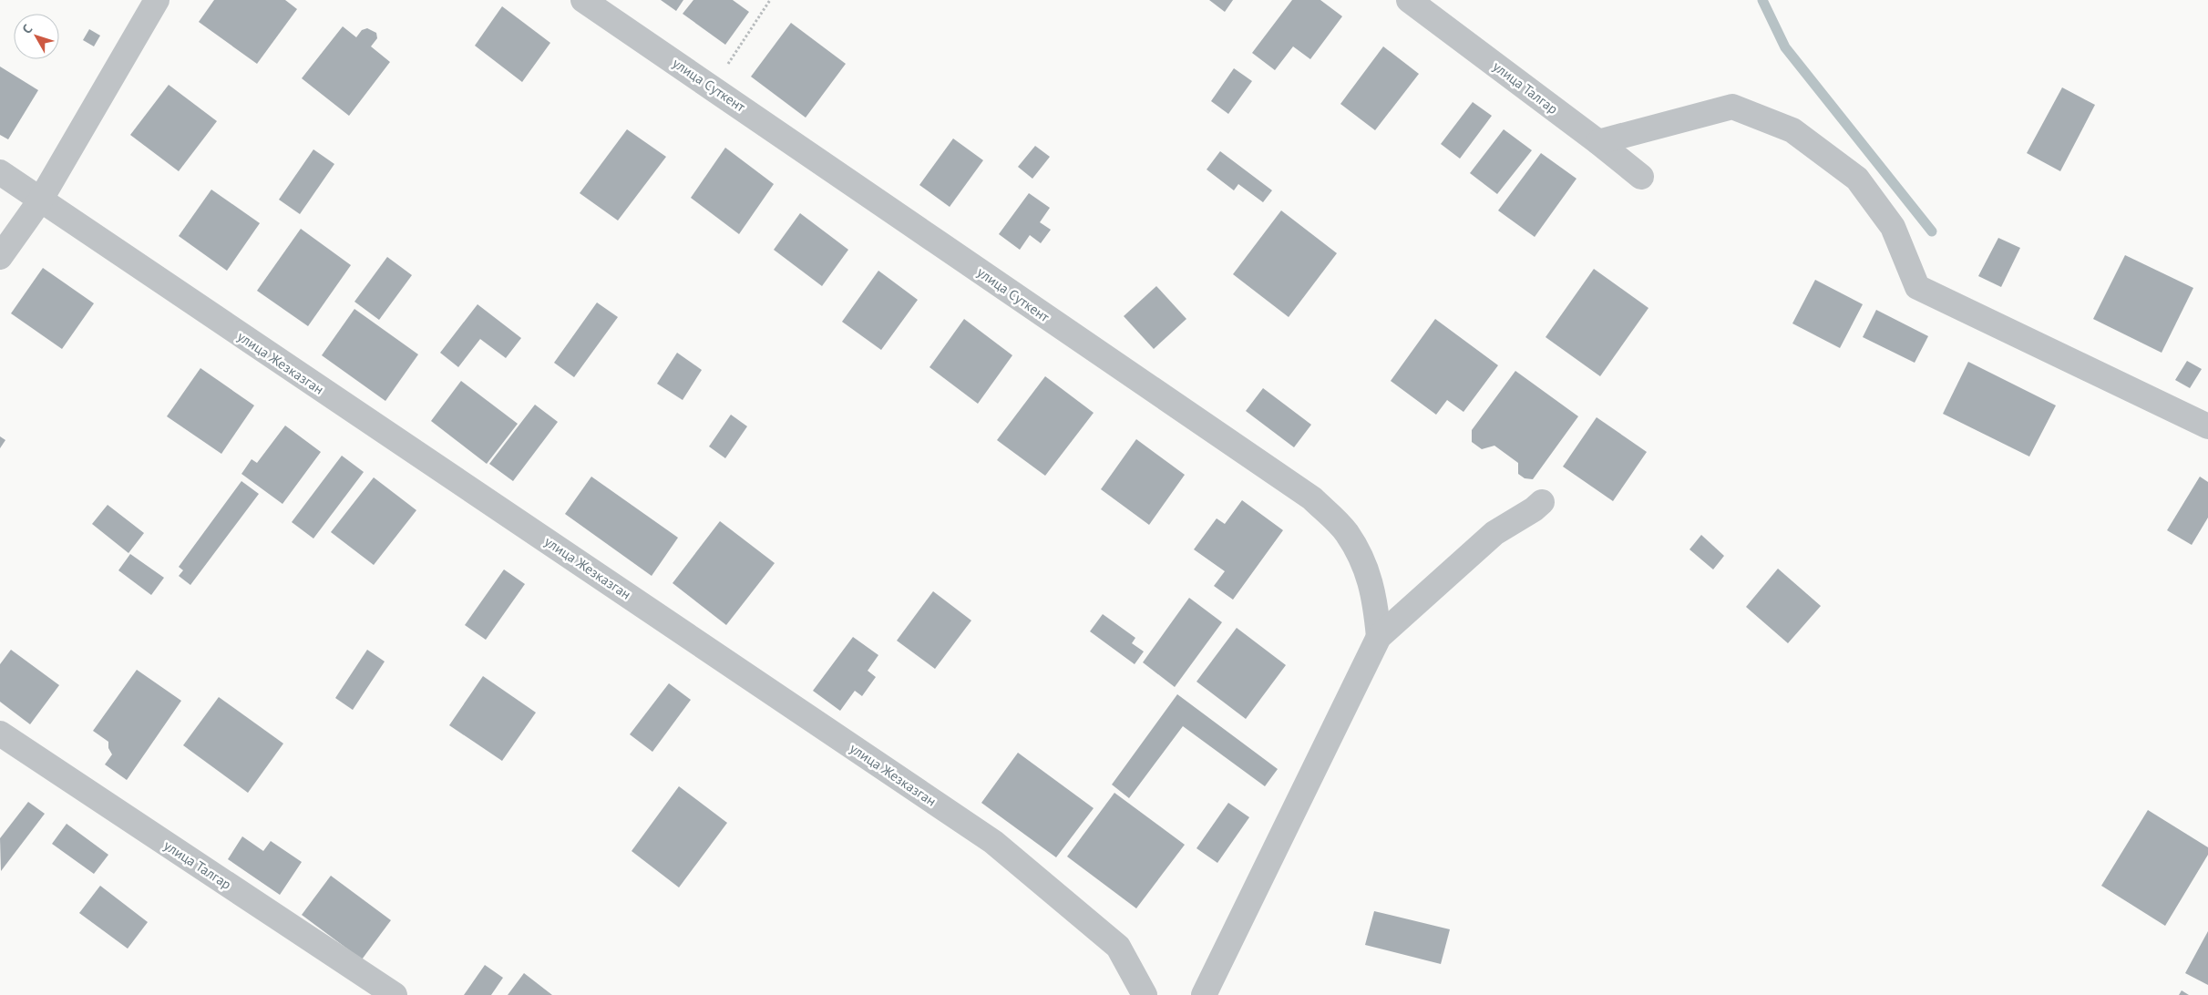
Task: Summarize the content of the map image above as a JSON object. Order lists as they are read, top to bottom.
{
  "streets": {
    "street": ["улица Суткент", "улица Талгар", "улица Жезказган"]
  },
  "north": "top left"
}
